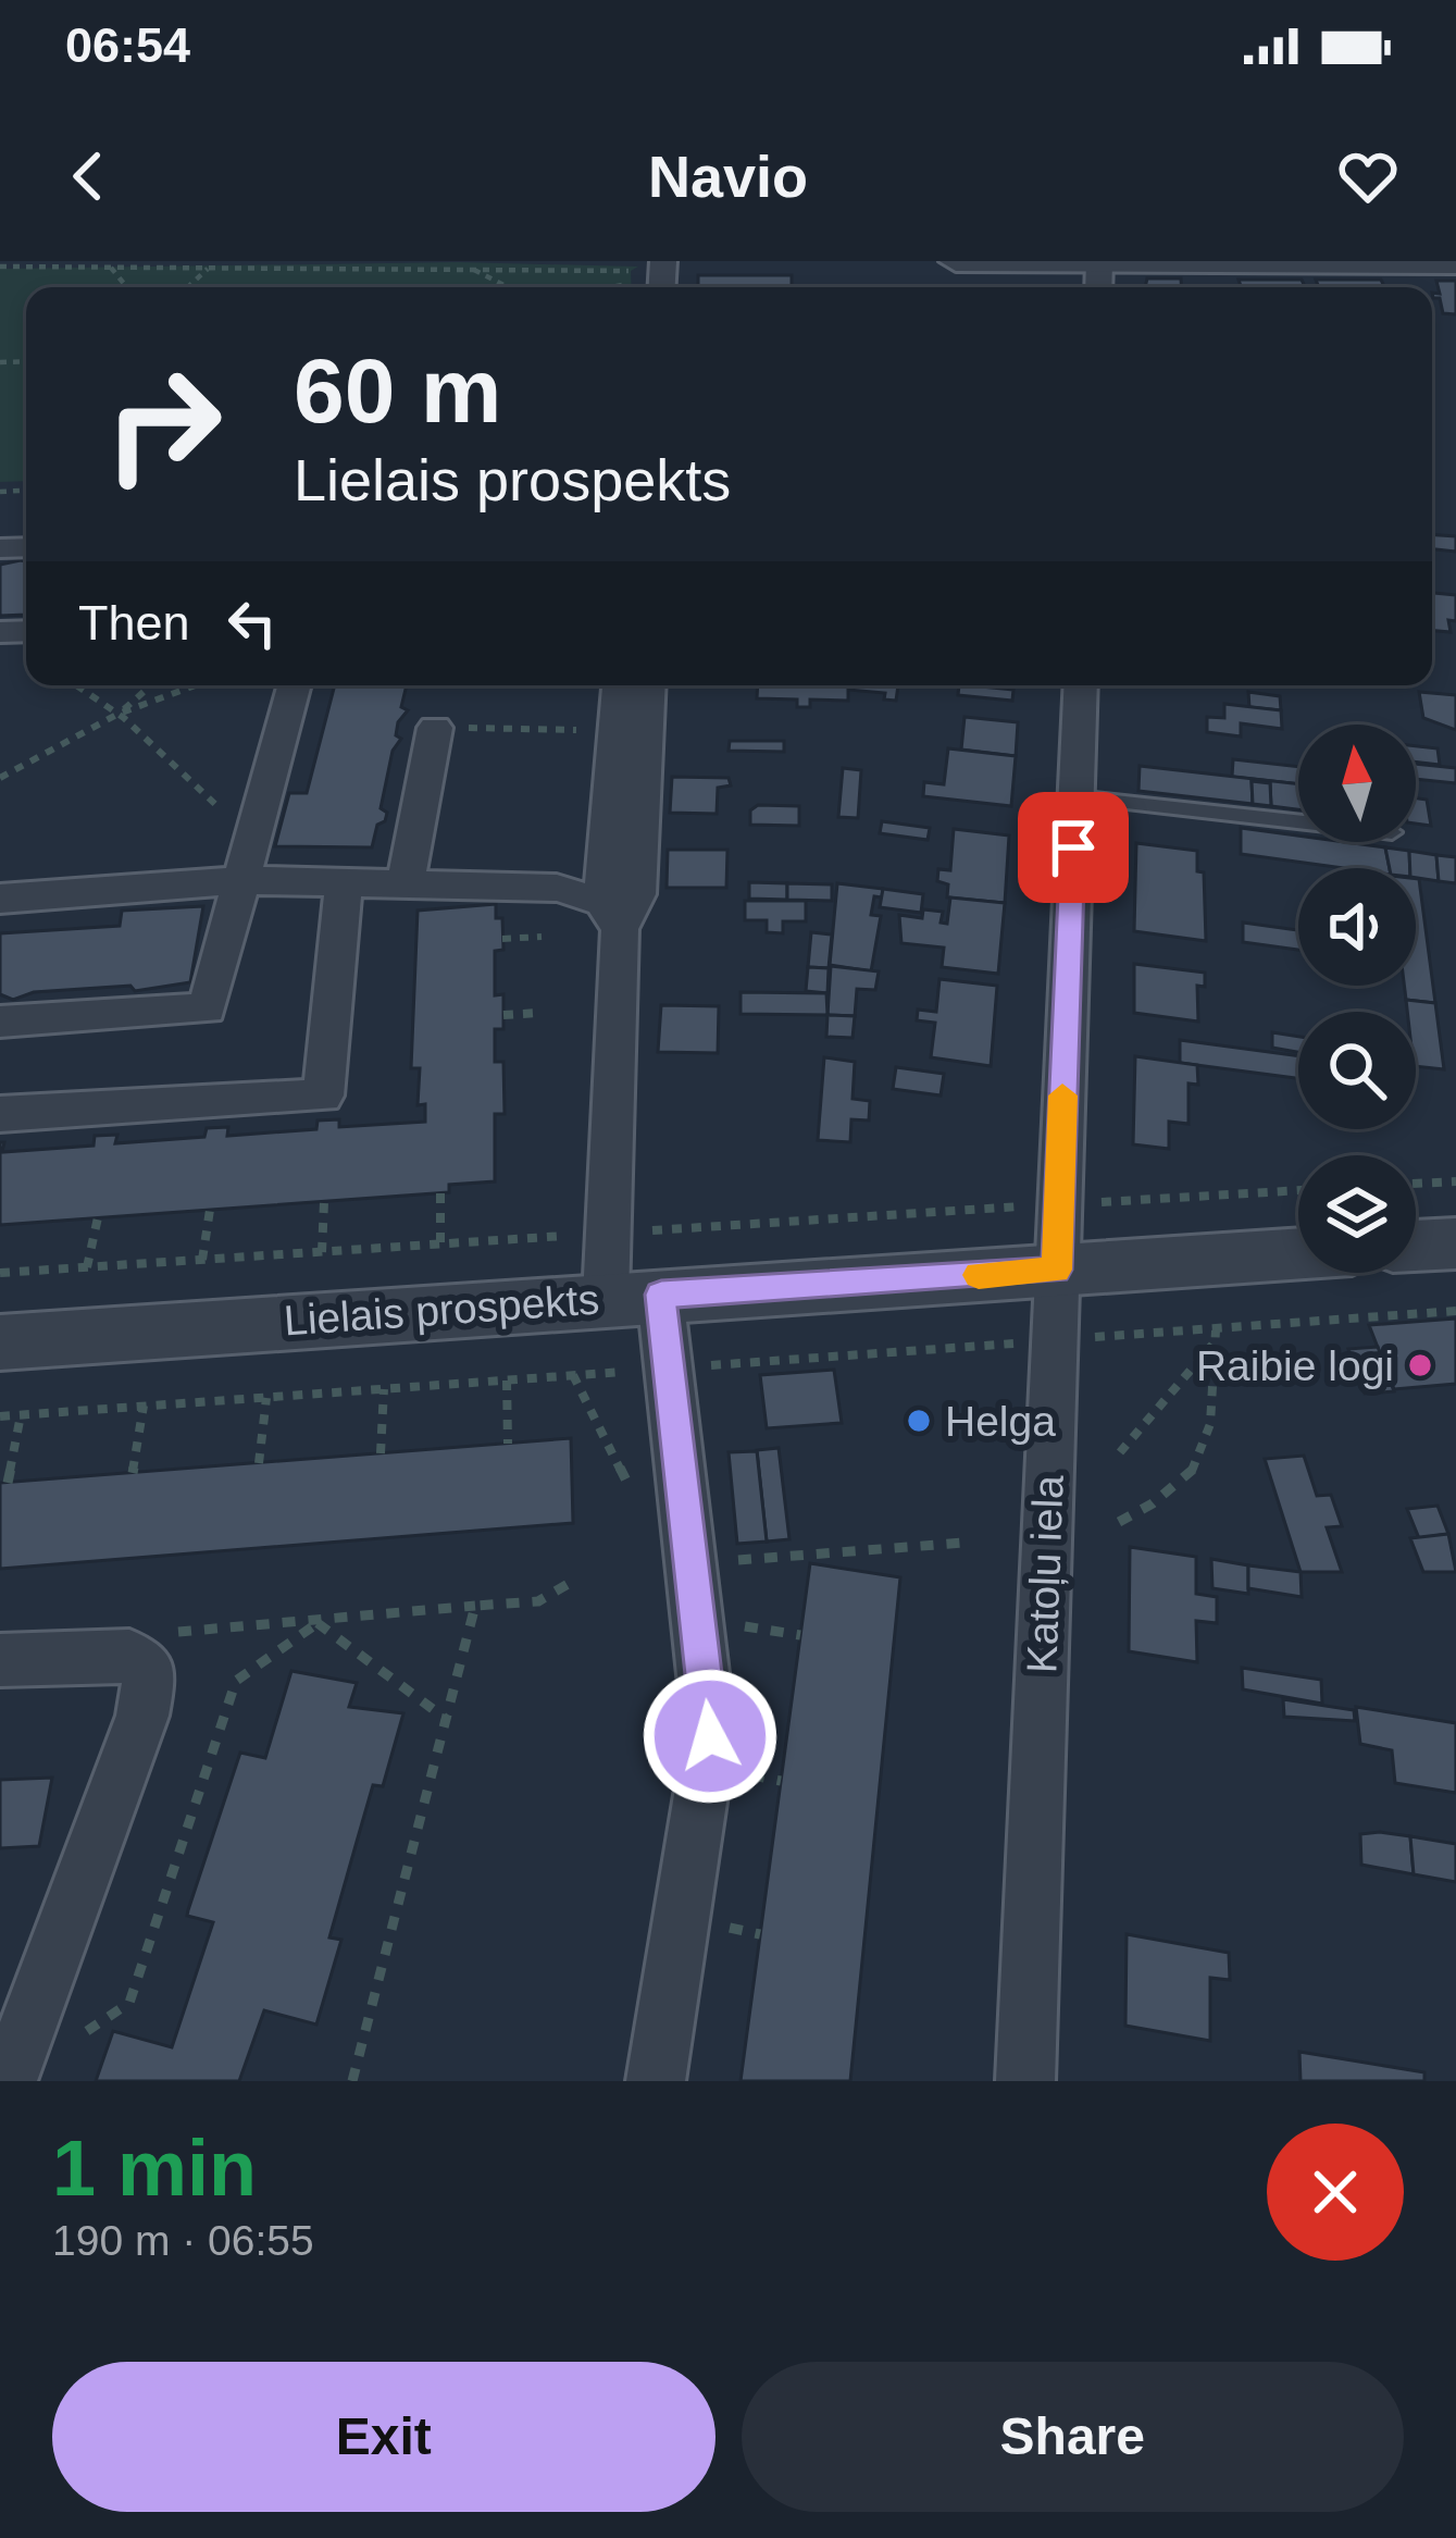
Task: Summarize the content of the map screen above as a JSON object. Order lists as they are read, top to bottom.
{
  "streets": {
    "street": ["Lielais prospekts", "Katoļu iela"]
  },
  "crossings": [
    ["Lielais prospekts", "Katoļu iela"]
  ],
  "places": ["Raibie logi", "Helga"],
  "north": "top",
  "page": {
    "status": "06:54",
    "header": "Navio",
    "turn": ["60 m", "Lielais prospekts"],
    "then": "Then",
    "heading": ["1 min", "190 m · 06:55"],
    "buttons": ["Exit", "Share"]
  }
}
